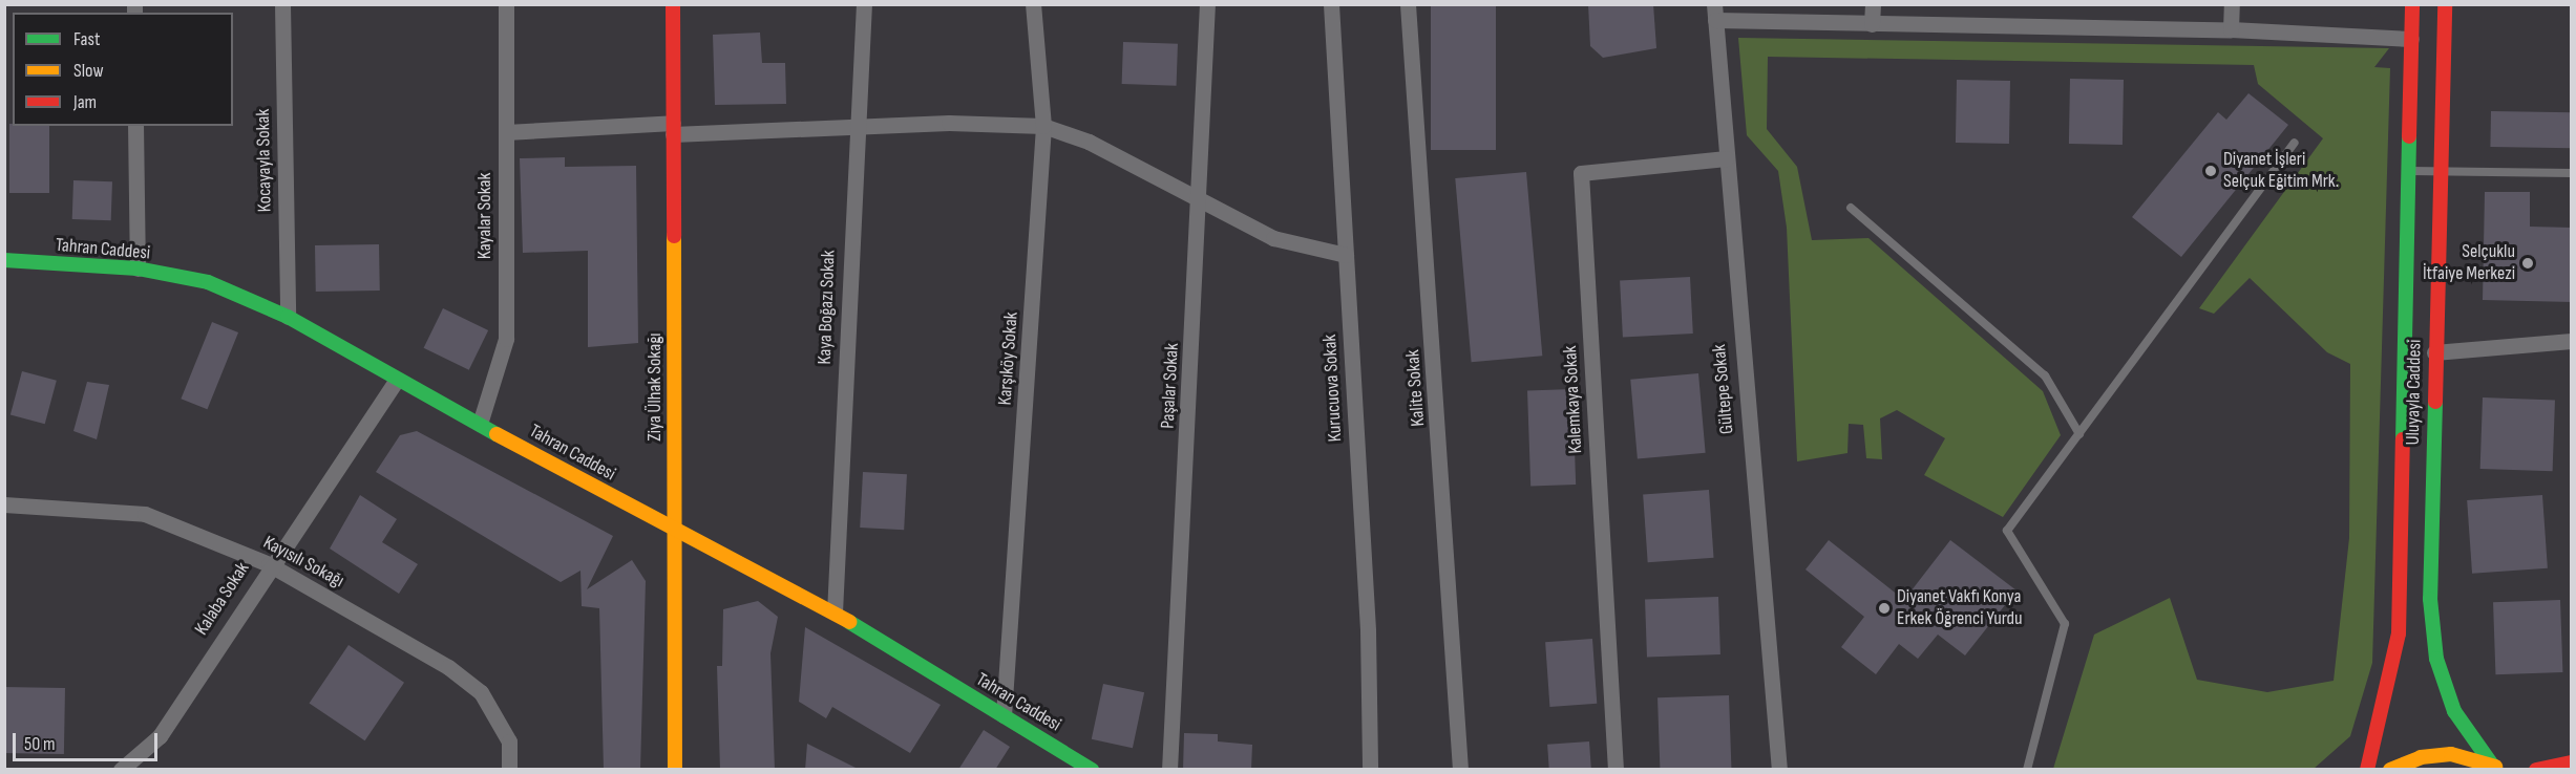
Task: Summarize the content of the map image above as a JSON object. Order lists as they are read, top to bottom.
{
  "streets": {
    "street": [
      "Kocayayla Sokak",
      "Kayalar Sokak",
      "Tahran Caddesi",
      "Kaya Boğazı Sokak",
      "Karşıköy Sokak",
      "Paşalar Sokak",
      "Ziya Ülhak Sokağı",
      "Kurucuova Sokak",
      "Kalite Sokak",
      "Gültepe Sokak",
      "Uluyayla Caddesi",
      "Kalemkaya Sokak",
      "Kayısılı Sokağı",
      "Kalaba Sokak"
    ]
  },
  "crossings": [
    ["Kocayayla Sokak", "Tahran Caddesi"],
    ["Kayalar Sokak", "Tahran Caddesi"],
    ["Tahran Caddesi", "Kaya Boğazı Sokak"],
    ["Tahran Caddesi", "Karşıköy Sokak"],
    ["Tahran Caddesi", "Ziya Ülhak Sokağı"],
    ["Tahran Caddesi", "Kalaba Sokak"],
    ["Gültepe Sokak", "Kalemkaya Sokak"],
    ["Kayısılı Sokağı", "Kalaba Sokak"]
  ],
  "places": ["Diyanet İşleri Selçuk Eğitim Mrk.", "Selçuklu İtfaiye Merkezi", "Diyanet Vakfı Konya Erkek Öğrenci Yurdu"],
  "legend": ["Fast", "Slow", "Jam"],
  "scale_bar": "50 m"
}
